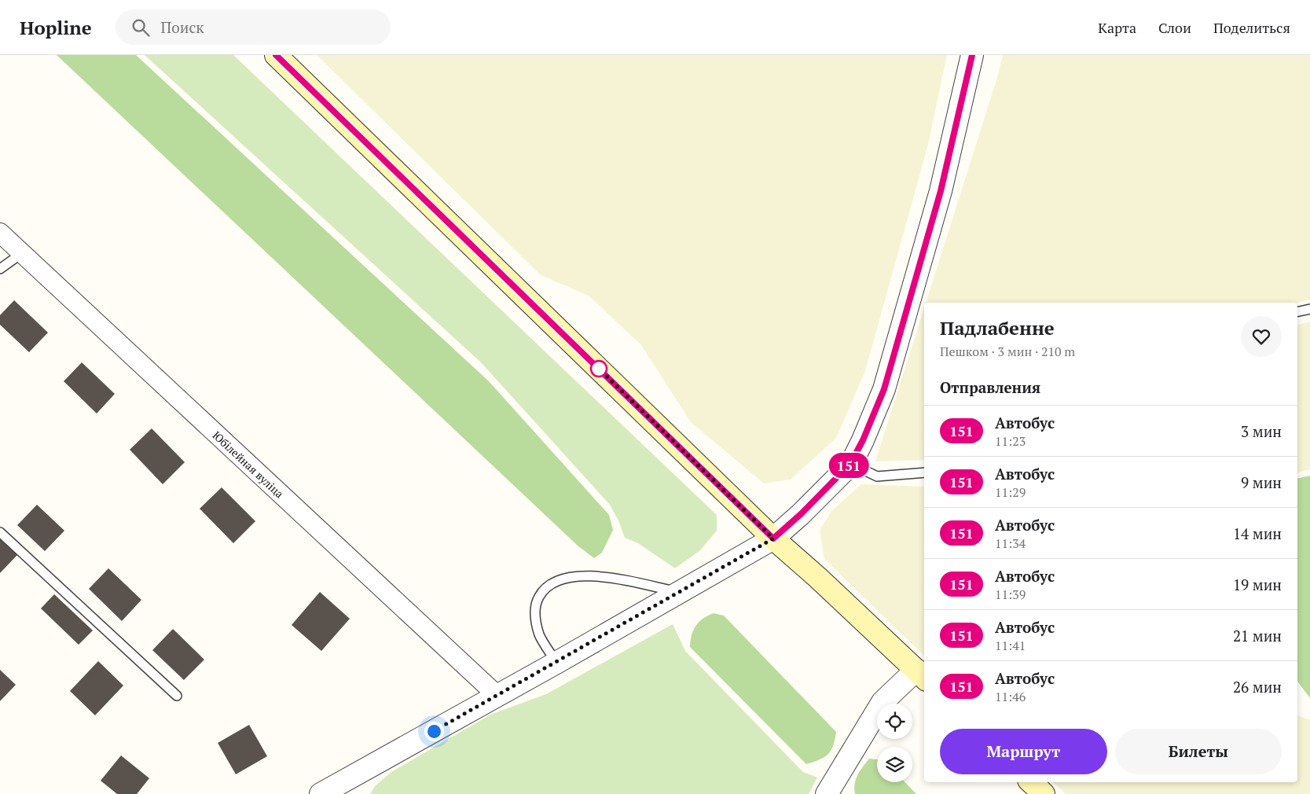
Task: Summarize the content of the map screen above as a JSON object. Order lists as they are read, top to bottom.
{
  "streets": {
    "street": ["Юбілейная вуліца"]
  },
  "lines": ["bus line 151"],
  "page": {
    "header": "Hopline",
    "search": "Поиск",
    "nav": ["Карта", "Слои", "Поделиться"],
    "on_map": "151",
    "heading": [
      ["Падлабенне", "Пешком · 3 мин · 210 m"],
      "Отправления"
    ],
    "list": [
      {
        "mark": "151",
        "name": "Автобус",
        "note": "11:23",
        "value": "3 мин"
      },
      {
        "mark": "151",
        "name": "Автобус",
        "note": "11:29",
        "value": "9 мин"
      },
      {
        "mark": "151",
        "name": "Автобус",
        "note": "11:34",
        "value": "14 мин"
      },
      {
        "mark": "151",
        "name": "Автобус",
        "note": "11:39",
        "value": "19 мин"
      },
      {
        "mark": "151",
        "name": "Автобус",
        "note": "11:41",
        "value": "21 мин"
      },
      {
        "mark": "151",
        "name": "Автобус",
        "note": "11:46",
        "value": "26 мин"
      }
    ],
    "buttons": ["Маршрут", "Билеты"]
  }
}
